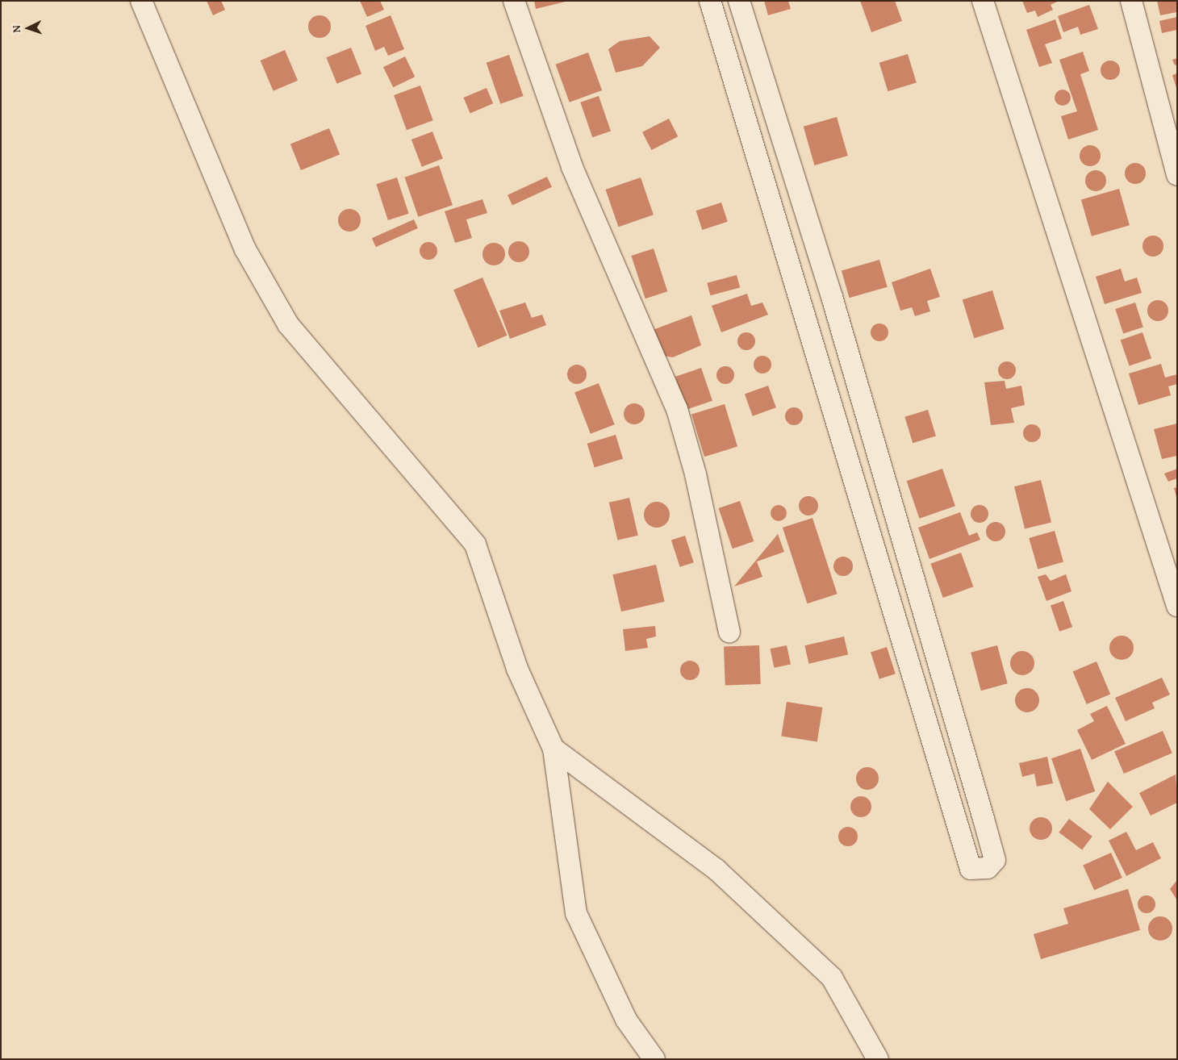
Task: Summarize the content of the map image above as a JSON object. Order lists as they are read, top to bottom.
{
  "north": "left"
}
